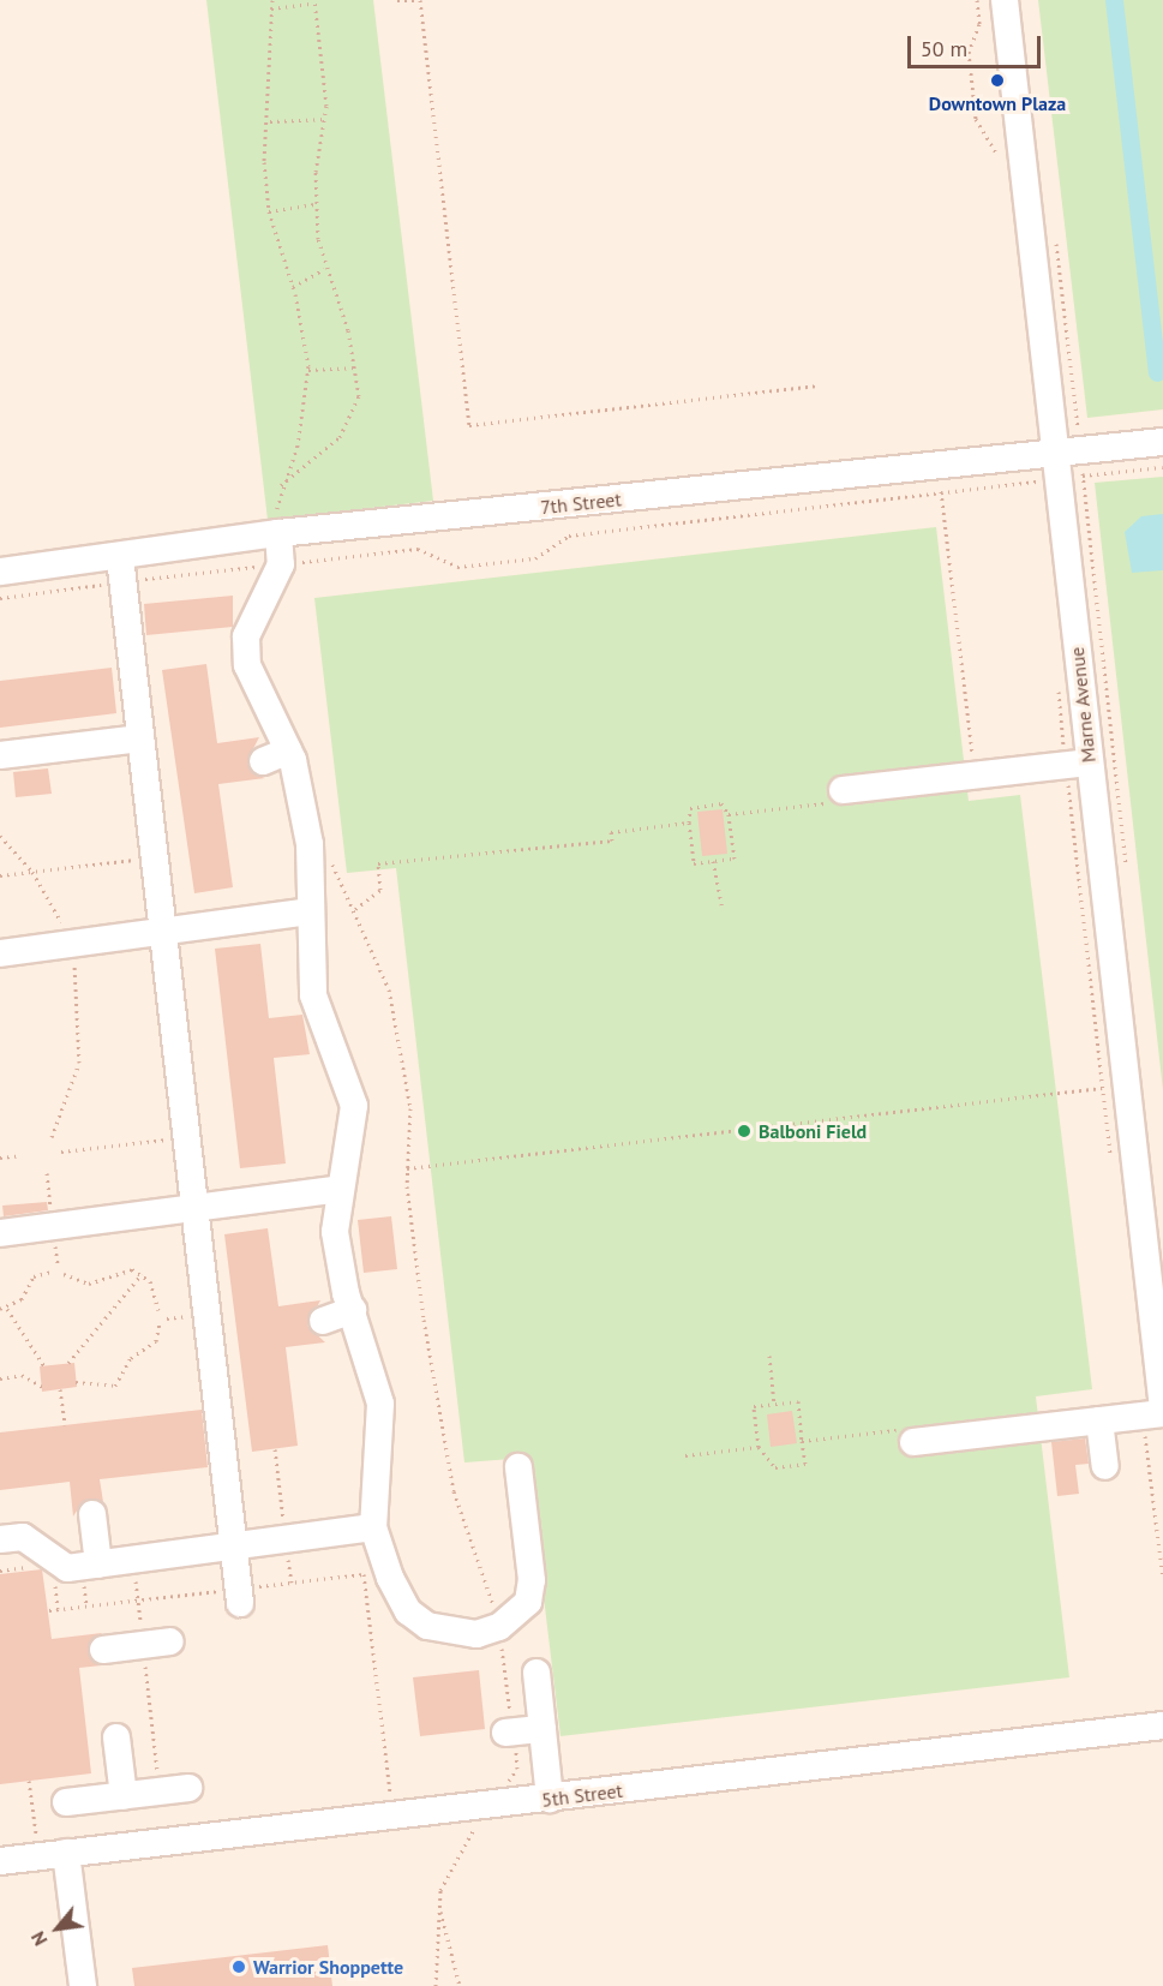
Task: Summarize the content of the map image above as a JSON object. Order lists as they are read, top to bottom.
{
  "streets": {
    "street": ["7th Street", "Marne Avenue", "5th Street"]
  },
  "crossings": [
    ["7th Street", "Marne Avenue"]
  ],
  "places": ["Downtown Plaza", "Balboni Field", "Warrior Shoppette"],
  "scale_bar": "50 m",
  "north": "bottom left"
}
